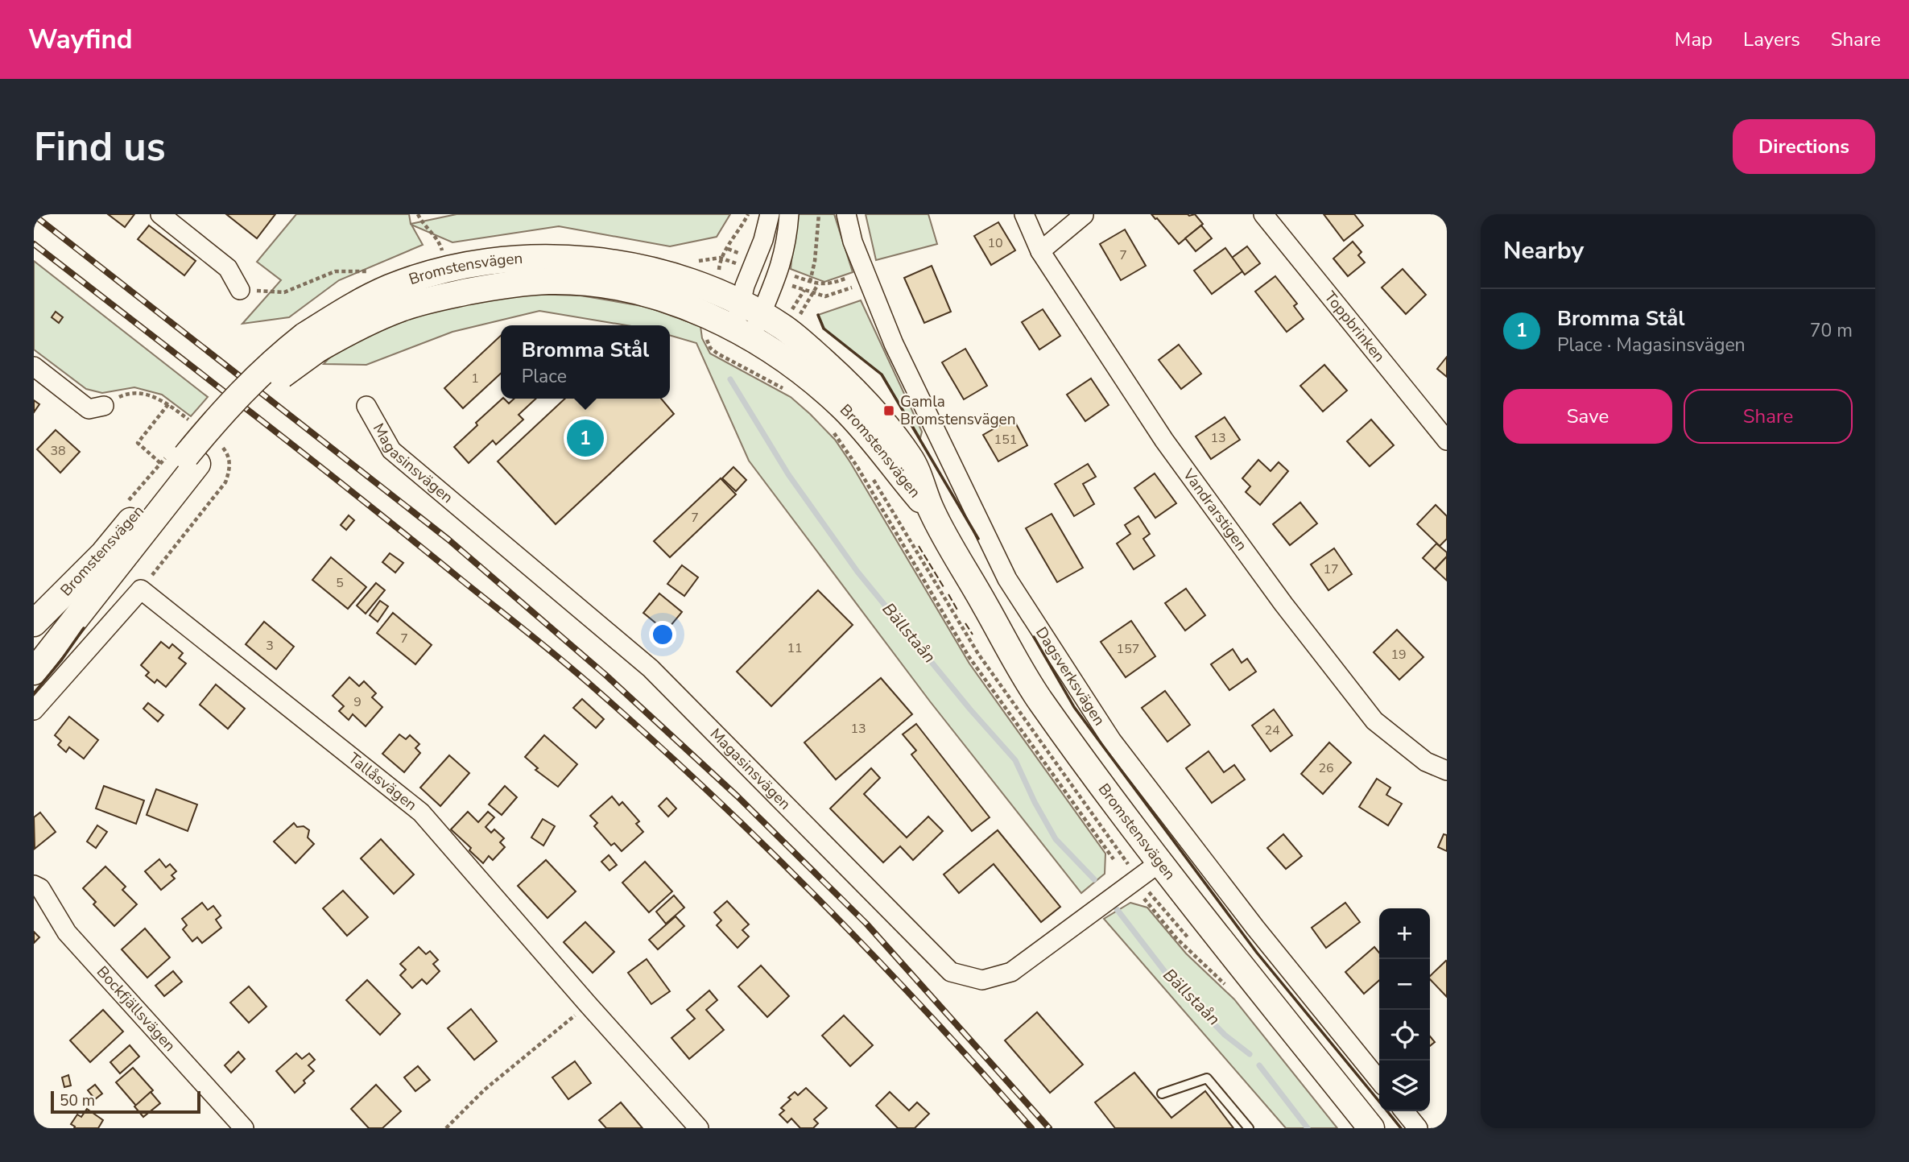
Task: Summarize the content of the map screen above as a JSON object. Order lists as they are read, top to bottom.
{
  "streets": {
    "street": [
      "Bromstensvägen",
      "Toppbrinken",
      "Magasinsvägen",
      "Vandrarstigen",
      "Dagsverksvägen",
      "Tallåsvägen",
      "Bockfjällsvägen"
    ]
  },
  "crossings": [
    ["Bromstensvägen", "Magasinsvägen"]
  ],
  "water": ["Bällstaån"],
  "places": {
    "transit": ["Gamla Bromstensvägen"]
  },
  "house_numbers": [
    "10",
    "7",
    "1",
    "13",
    "151",
    "38",
    "7",
    "17",
    "5",
    "7",
    "3",
    "11",
    "157",
    "19",
    "9",
    "13",
    "24",
    "26"
  ],
  "scale_bar": "50 m",
  "page": {
    "header": "Wayfind",
    "nav": ["Map", "Layers", "Share"],
    "buttons": [
      "Directions",
      ["Save", "Share"]
    ],
    "title": "Find us",
    "heading": "Nearby",
    "list": [
      {
        "mark": "1",
        "name": "Bromma Stål",
        "note": "Place · Magasinsvägen",
        "value": "70 m"
      }
    ],
    "popup": ["Bromma Stål", "Place"],
    "pins": "1",
    "map_buttons": ["+", "−"],
    "scale": "50 m"
  }
}
